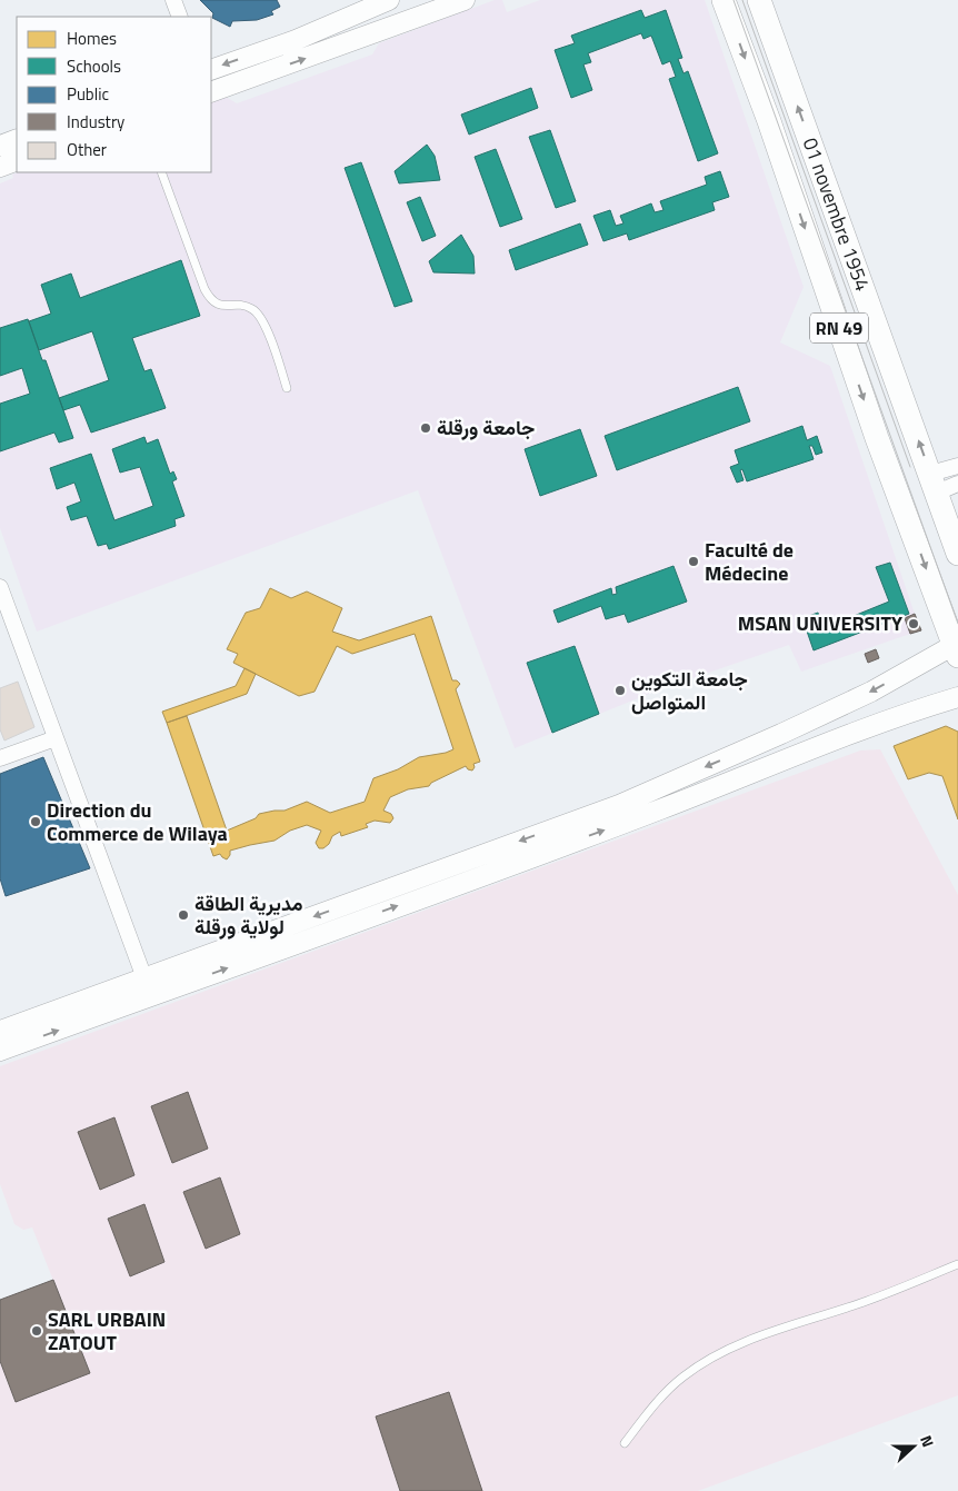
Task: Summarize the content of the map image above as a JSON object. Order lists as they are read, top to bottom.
{
  "streets": {
    "main road": ["01 novembre 1954", "RN 49"]
  },
  "places": [
    "جامعة ورقلة",
    "Faculté de Médecine",
    "MSAN UNIVERSITY",
    "جامعة التكوين المتواصل",
    "Direction du Commerce de Wilaya",
    "مديرية الطاقة لولاية ورقلة",
    "SARL URBAIN ZATOUT"
  ],
  "legend": [
    "Homes",
    "Schools",
    "Public",
    "Industry",
    "Other"
  ],
  "north": "right"
}
